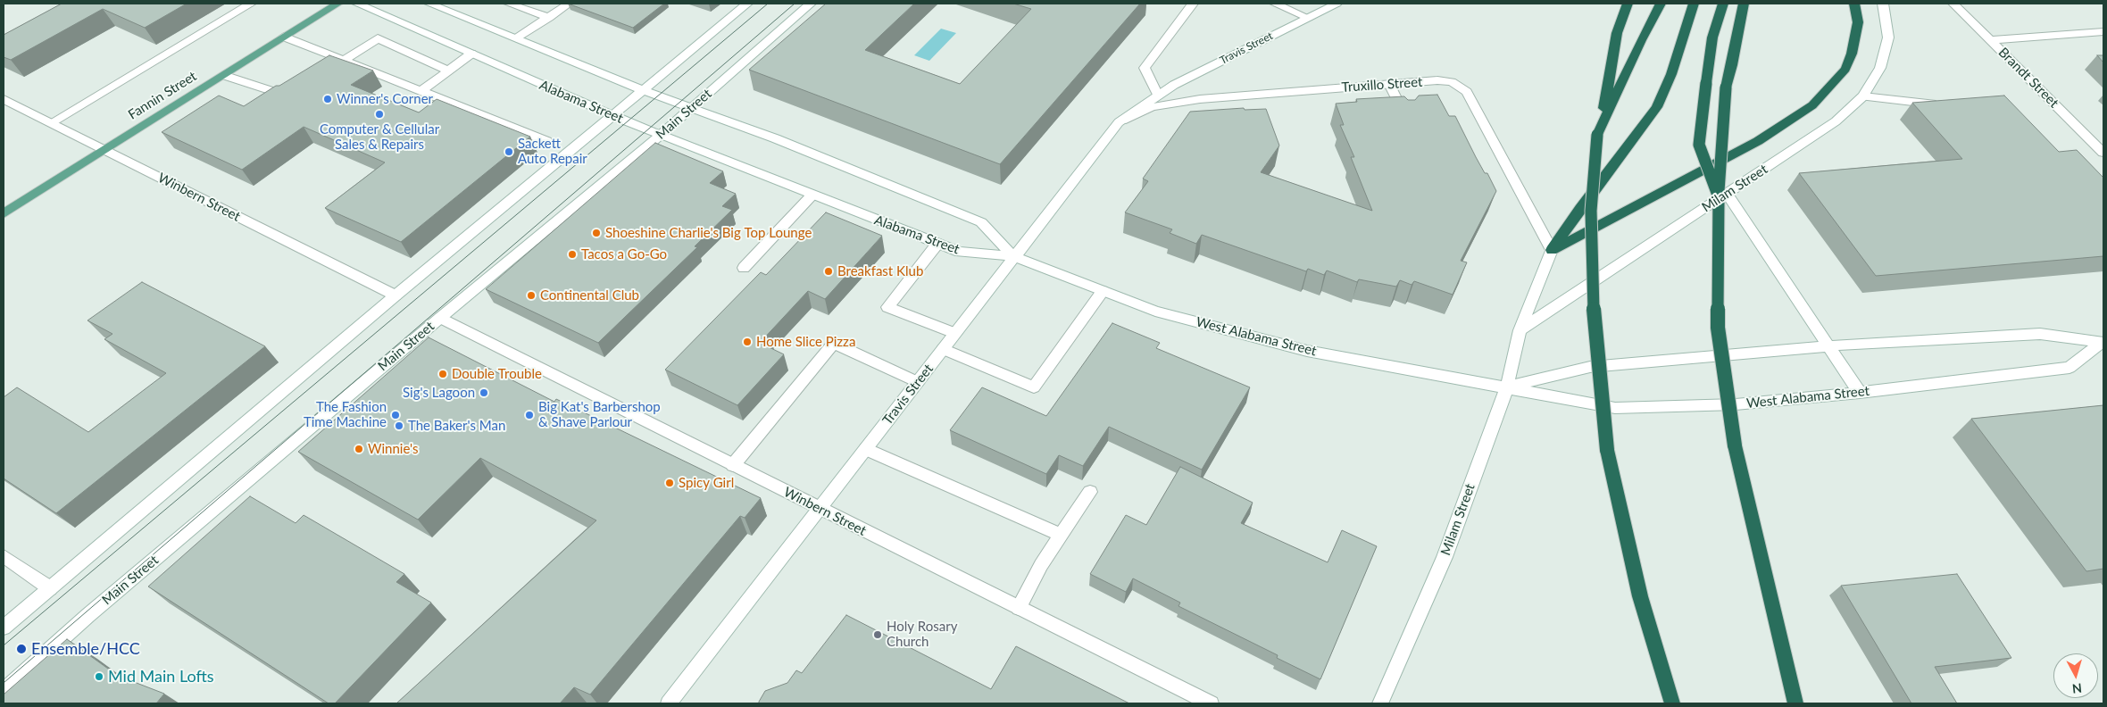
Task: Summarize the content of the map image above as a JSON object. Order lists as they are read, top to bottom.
{
  "streets": {
    "main road": ["Fannin Street"],
    "street": [
      "Travis Street",
      "Brandt Street",
      "Truxillo Street",
      "Alabama Street",
      "Main Street",
      "Milam Street",
      "Winbern Street",
      "West Alabama Street"
    ]
  },
  "crossings": [
    ["Travis Street", "Truxillo Street"],
    ["Travis Street", "Alabama Street"],
    ["Travis Street", "Winbern Street"],
    ["Travis Street", "West Alabama Street"],
    ["Truxillo Street", "Milam Street"],
    ["Fannin Street", "Winbern Street"],
    ["Alabama Street", "Main Street"],
    ["Alabama Street", "West Alabama Street"],
    ["Main Street", "Winbern Street"],
    ["Milam Street", "West Alabama Street"]
  ],
  "places": [
    "Winner's Corner",
    "Computer & Cellular Sales & Repairs",
    "Sackett Auto Repair",
    "Shoeshine Charlie's Big Top Lounge",
    "Tacos a Go-Go",
    "Breakfast Klub",
    "Continental Club",
    "Home Slice Pizza",
    "Double Trouble",
    "Sig's Lagoon",
    "The Fashion Time Machine",
    "Big Kat's Barbershop & Shave Parlour",
    "The Baker's Man",
    "Winnie's",
    "Spicy Girl",
    "Holy Rosary Church",
    "Ensemble/HCC",
    "Mid Main Lofts"
  ],
  "north": "bottom"
}
